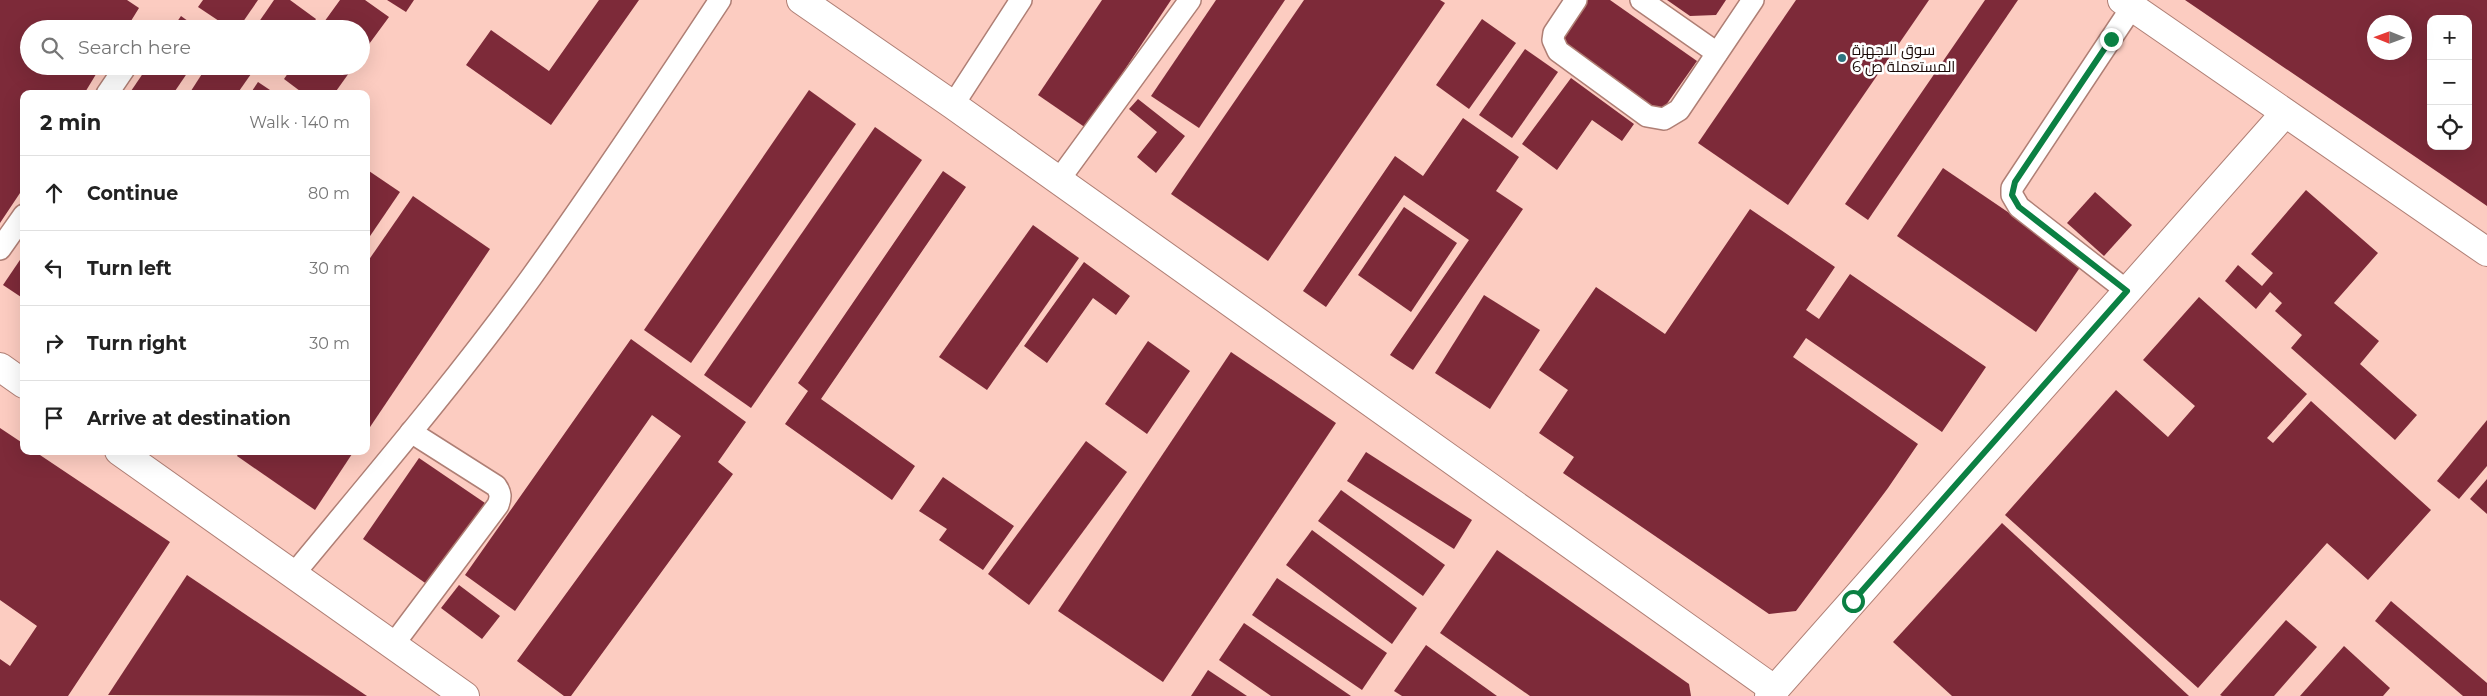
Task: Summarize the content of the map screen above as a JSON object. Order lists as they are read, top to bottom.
{
  "places": ["سوق الاجهزة المستعملة ص 6"],
  "north": "left",
  "page": {
    "map_buttons": ["+", "−"],
    "search": "Search here",
    "heading": ["2 min", "Walk · 140 m"],
    "list": [
      ["Continue", "80 m"],
      ["Turn left", "30 m"],
      ["Turn right", "30 m"],
      "Arrive at destination"
    ]
  }
}
